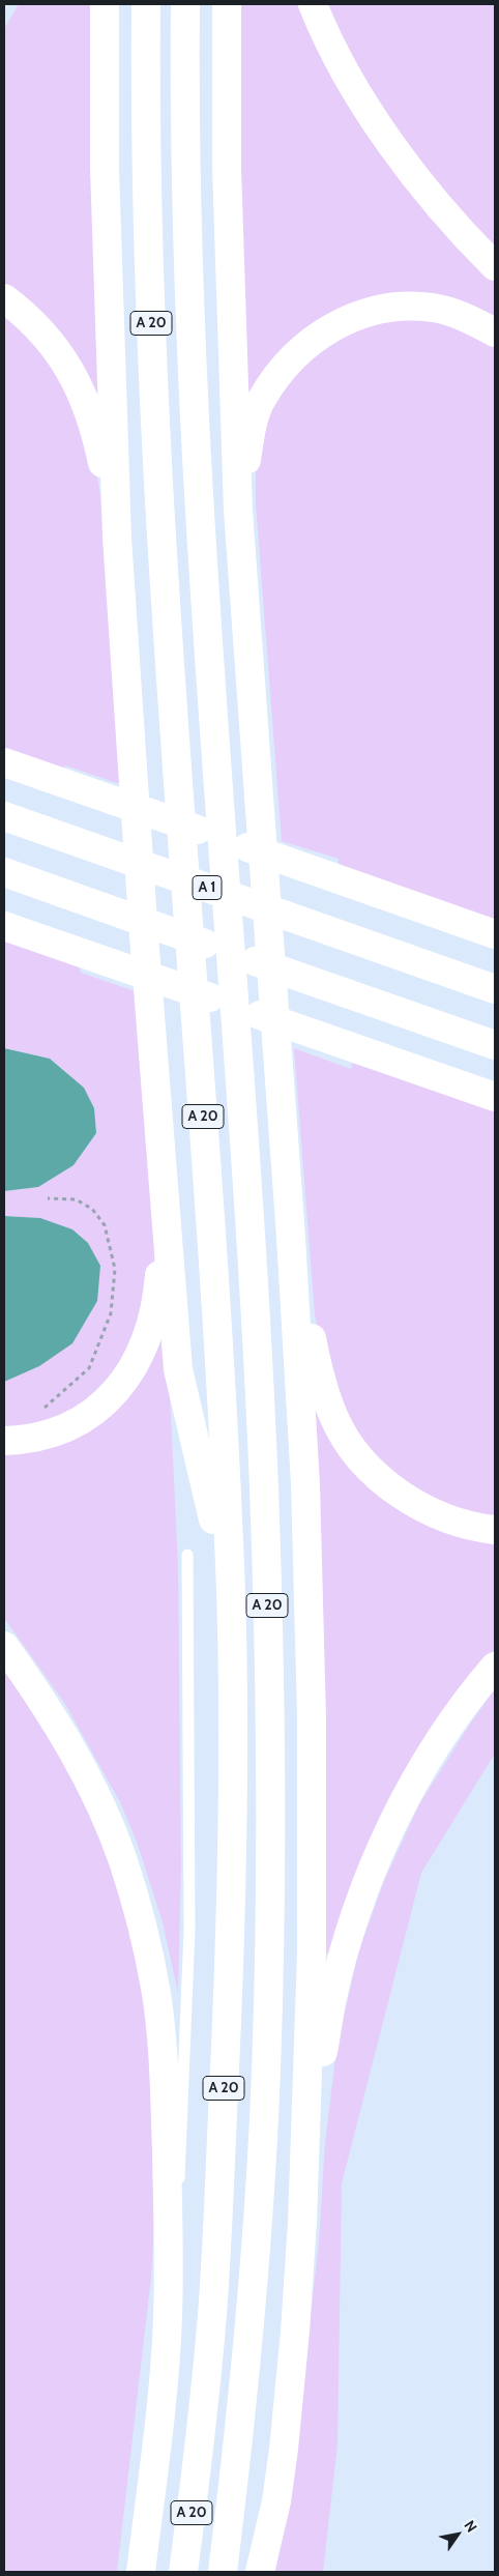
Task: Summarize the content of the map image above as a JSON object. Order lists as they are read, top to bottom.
{
  "streets": {
    "highway": ["A 20", "A 1"]
  },
  "north": "top right"
}
